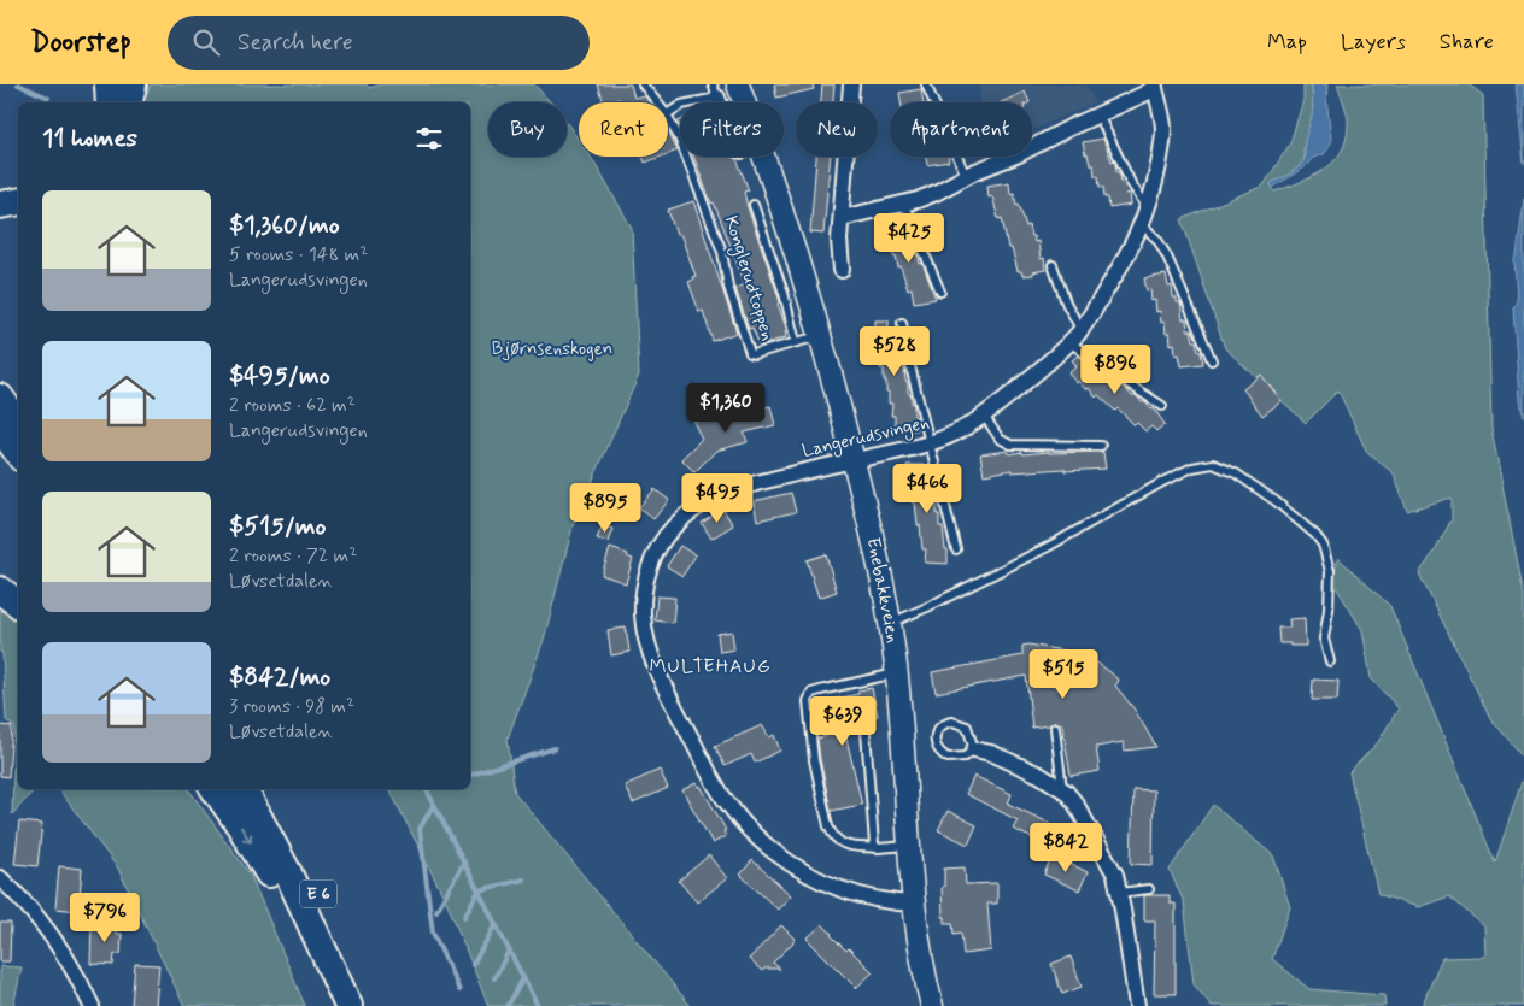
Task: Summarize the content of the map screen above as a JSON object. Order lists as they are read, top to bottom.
{
  "streets": {
    "highway": ["E 6"],
    "main road": ["Enebakkveien"],
    "street": ["Langerudsvingen"],
    "lane": ["Konglerudtoppen"]
  },
  "crossings": [
    ["Konglerudtoppen", "Enebakkveien"],
    ["Langerudsvingen", "Enebakkveien"]
  ],
  "districts": ["MULTEHAUG"],
  "parks": ["Bjørnsenskogen"],
  "page": {
    "header": "Doorstep",
    "search": "Search here",
    "nav": ["Map", "Layers", "Share"],
    "chip": [
      "Buy",
      "Rent",
      "Filters",
      "New",
      "Apartment"
    ],
    "heading": "11 homes",
    "list": [
      {
        "name": "$1,360/mo",
        "note": "5 rooms · 148 m² · Langerudsvingen"
      },
      {
        "name": "$495/mo",
        "note": "2 rooms · 62 m² · Langerudsvingen"
      },
      {
        "name": "$515/mo",
        "note": "2 rooms · 72 m² · Løvsetdalen"
      },
      {
        "name": "$842/mo",
        "note": "3 rooms · 98 m² · Løvsetdalen"
      }
    ],
    "price": [
      "$425",
      "$528",
      "$896",
      "$1,360",
      "$466",
      "$495",
      "$895",
      "$515",
      "$639",
      "$842",
      "$796"
    ]
  }
}
